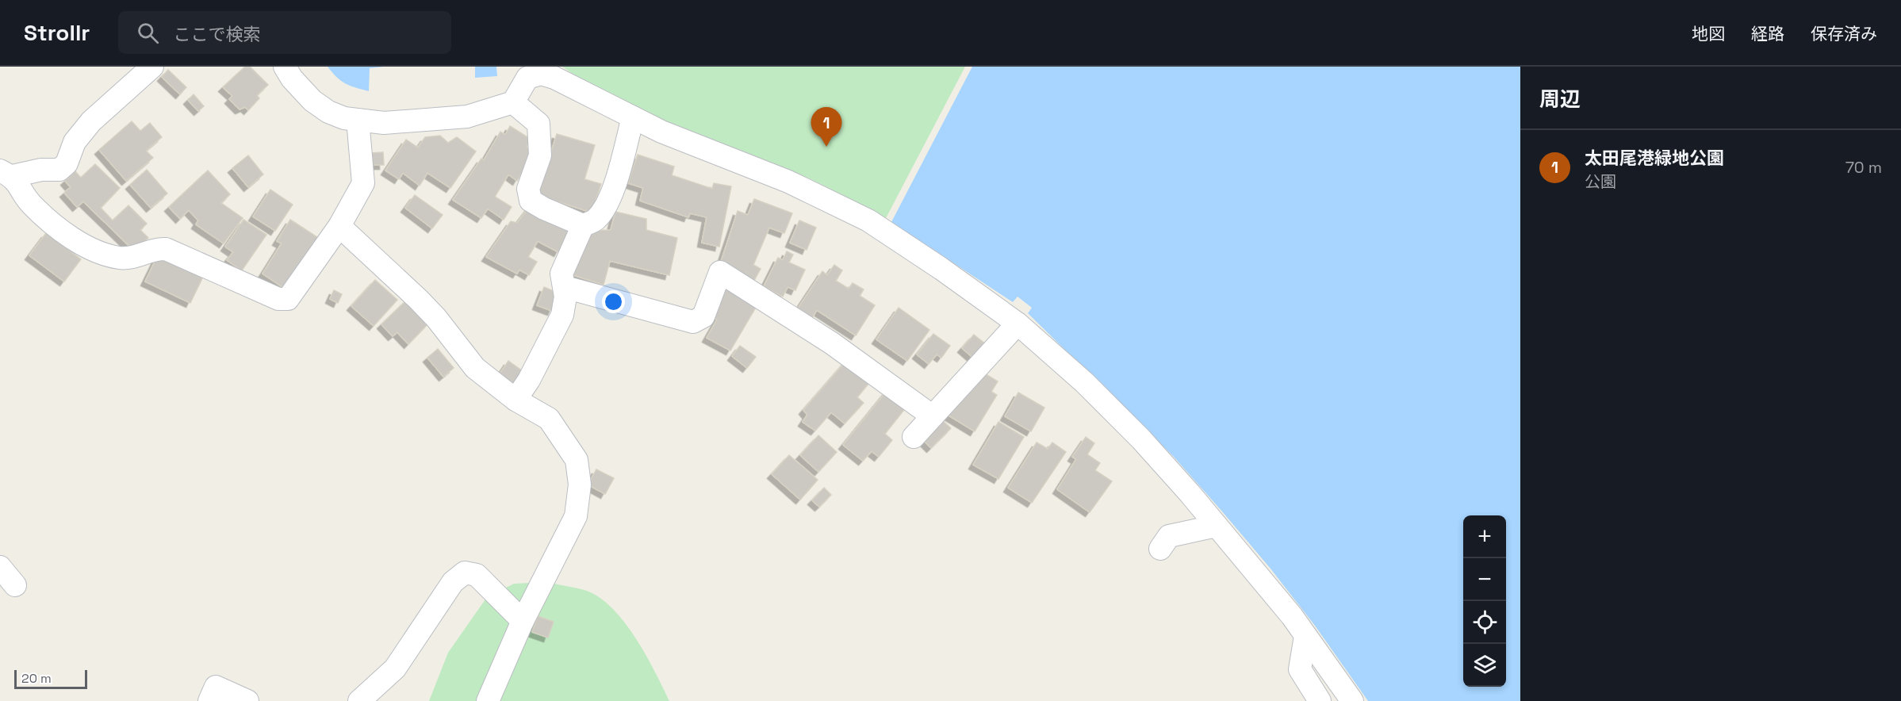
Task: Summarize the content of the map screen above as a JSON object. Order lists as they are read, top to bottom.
{
  "scale_bar": "20 m",
  "page": {
    "header": "Strollr",
    "search": "ここで検索",
    "nav": ["地図", "経路", "保存済み"],
    "heading": "周辺",
    "pins": "1",
    "list": [
      {
        "mark": "1",
        "name": "太田尾港緑地公園",
        "note": "公園",
        "value": "70 m"
      }
    ],
    "map_buttons": ["+", "−"],
    "scale": "20 m"
  }
}
